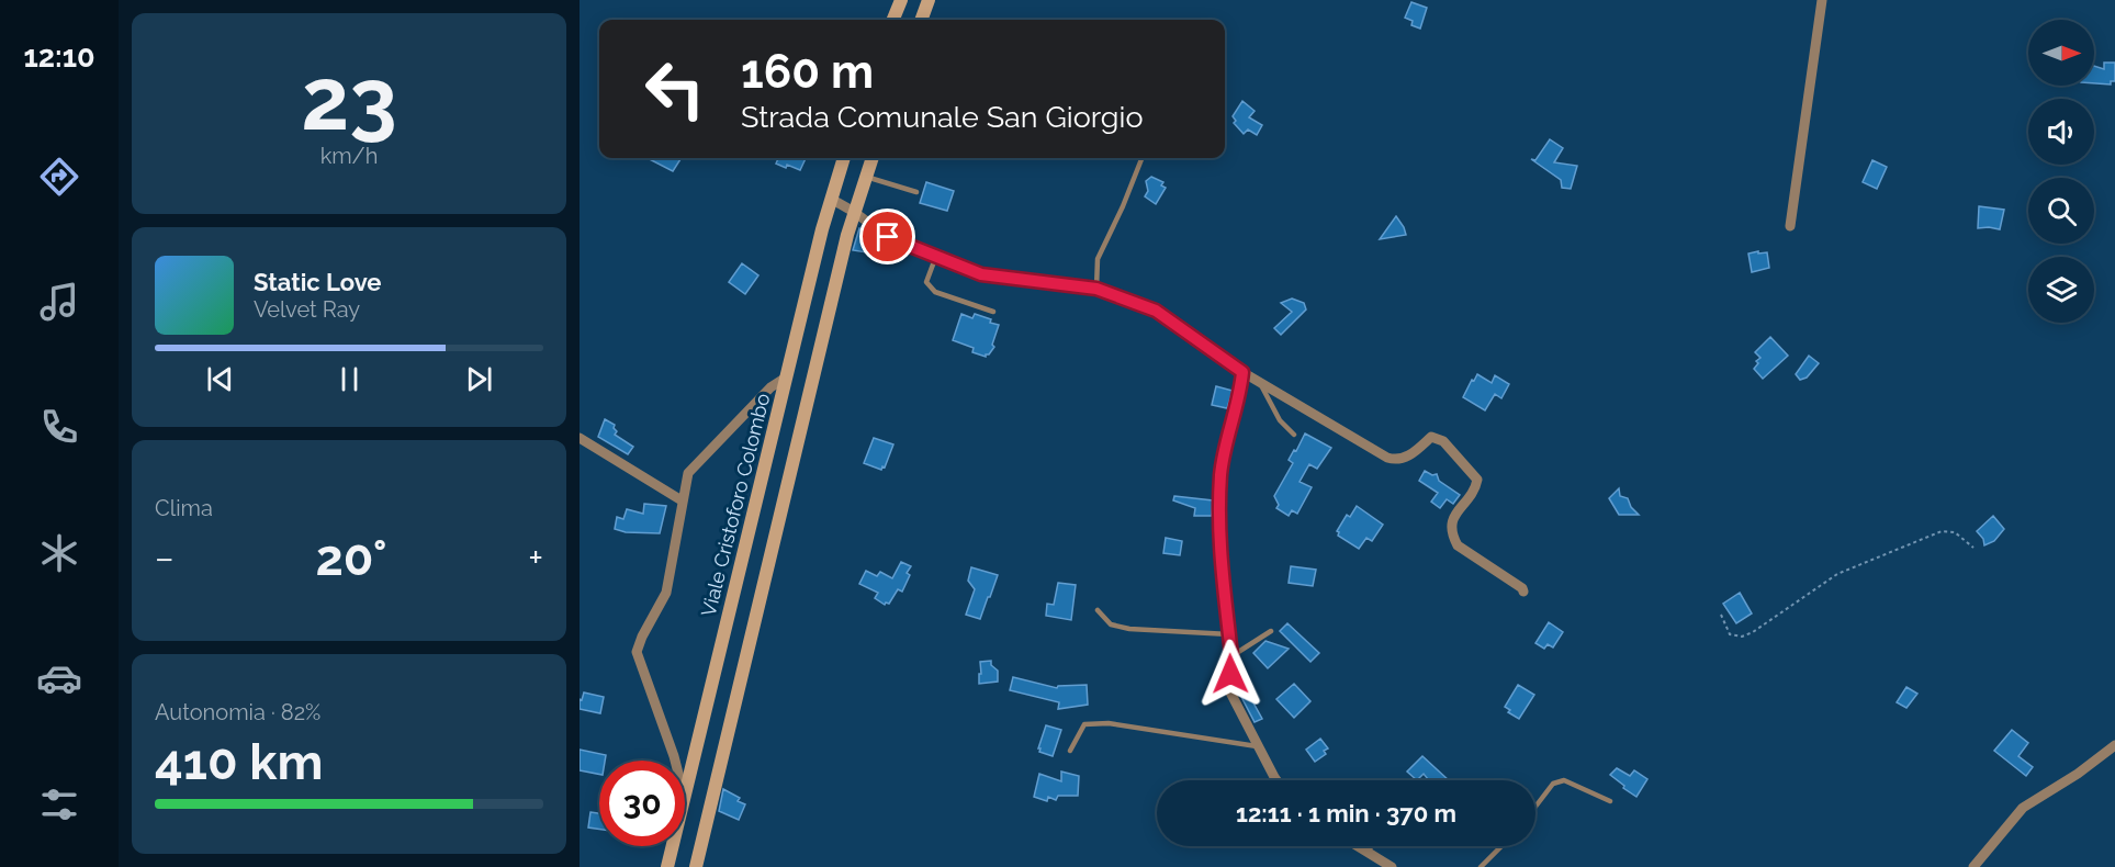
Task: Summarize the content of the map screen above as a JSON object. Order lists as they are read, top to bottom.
{
  "streets": {
    "main road": ["Viale Cristoforo Colombo"]
  },
  "north": "right",
  "page": {
    "tabs": "12:10",
    "tile": [
      ["23", "km/h"],
      "Clima",
      ["Autonomia · 82%", "410 km"]
    ],
    "turn": ["160 m", "Strada Comunale San Giorgio"],
    "song": ["Static Love", "Velvet Ray"],
    "heat": ["−", "20°", "+"],
    "limit": "30",
    "trip": "12:11 · 1 min · 370 m"
  }
}
